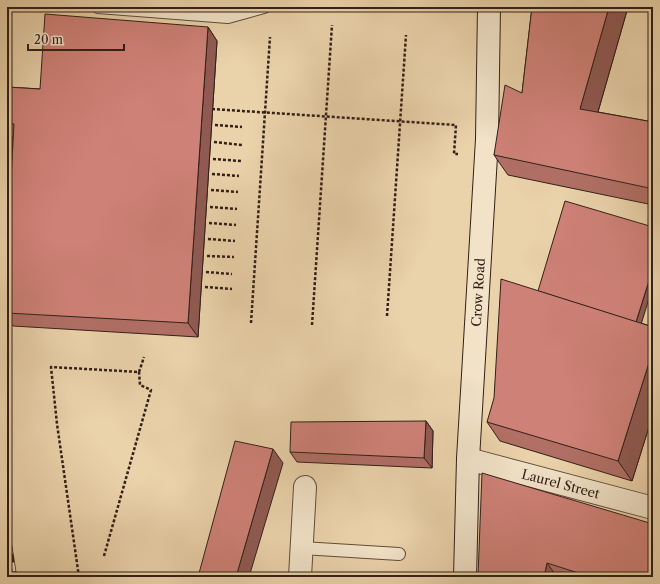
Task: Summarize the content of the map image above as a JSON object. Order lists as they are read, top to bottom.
{
  "streets": {
    "street": ["Crow Road", "Laurel Street"]
  },
  "crossings": [
    ["Crow Road", "Laurel Street"]
  ],
  "scale_bar": "20 m"
}
